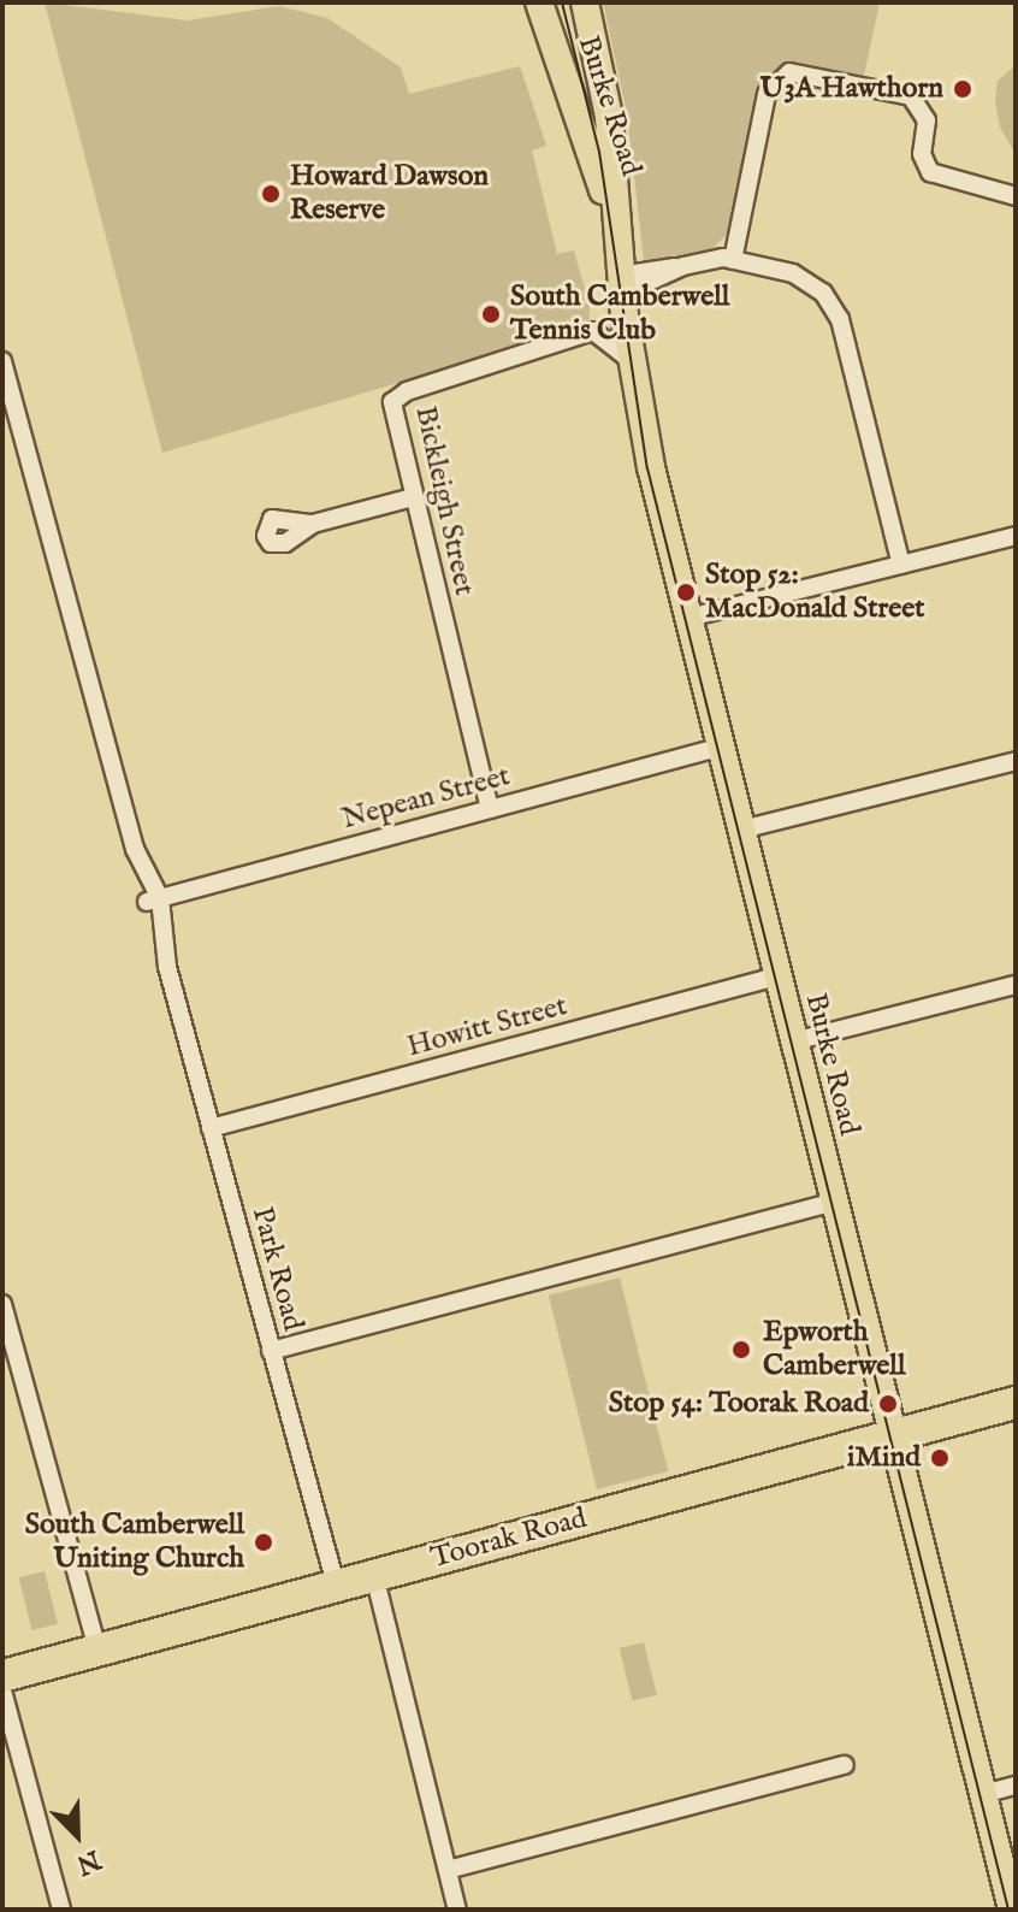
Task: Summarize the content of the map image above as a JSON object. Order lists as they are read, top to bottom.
{
  "streets": {
    "highway": ["Toorak Road"],
    "main road": ["Burke Road"],
    "street": [
      "Bickleigh Street",
      "Nepean Street",
      "Howitt Street",
      "Park Road"
    ]
  },
  "crossings": [
    ["Burke Road", "Bickleigh Street"],
    ["Burke Road", "Nepean Street"],
    ["Burke Road", "Howitt Street"],
    ["Burke Road", "Toorak Road"],
    ["Bickleigh Street", "Nepean Street"],
    ["Nepean Street", "Park Road"],
    ["Howitt Street", "Park Road"],
    ["Park Road", "Toorak Road"]
  ],
  "places": [
    "U3A Hawthorn",
    "Howard Dawson Reserve",
    "South Camberwell Tennis Club",
    "Stop 52: MacDonald Street",
    "Epworth Camberwell",
    "Stop 54: Toorak Road",
    "iMind",
    "South Camberwell Uniting Church"
  ],
  "north": "bottom right"
}
